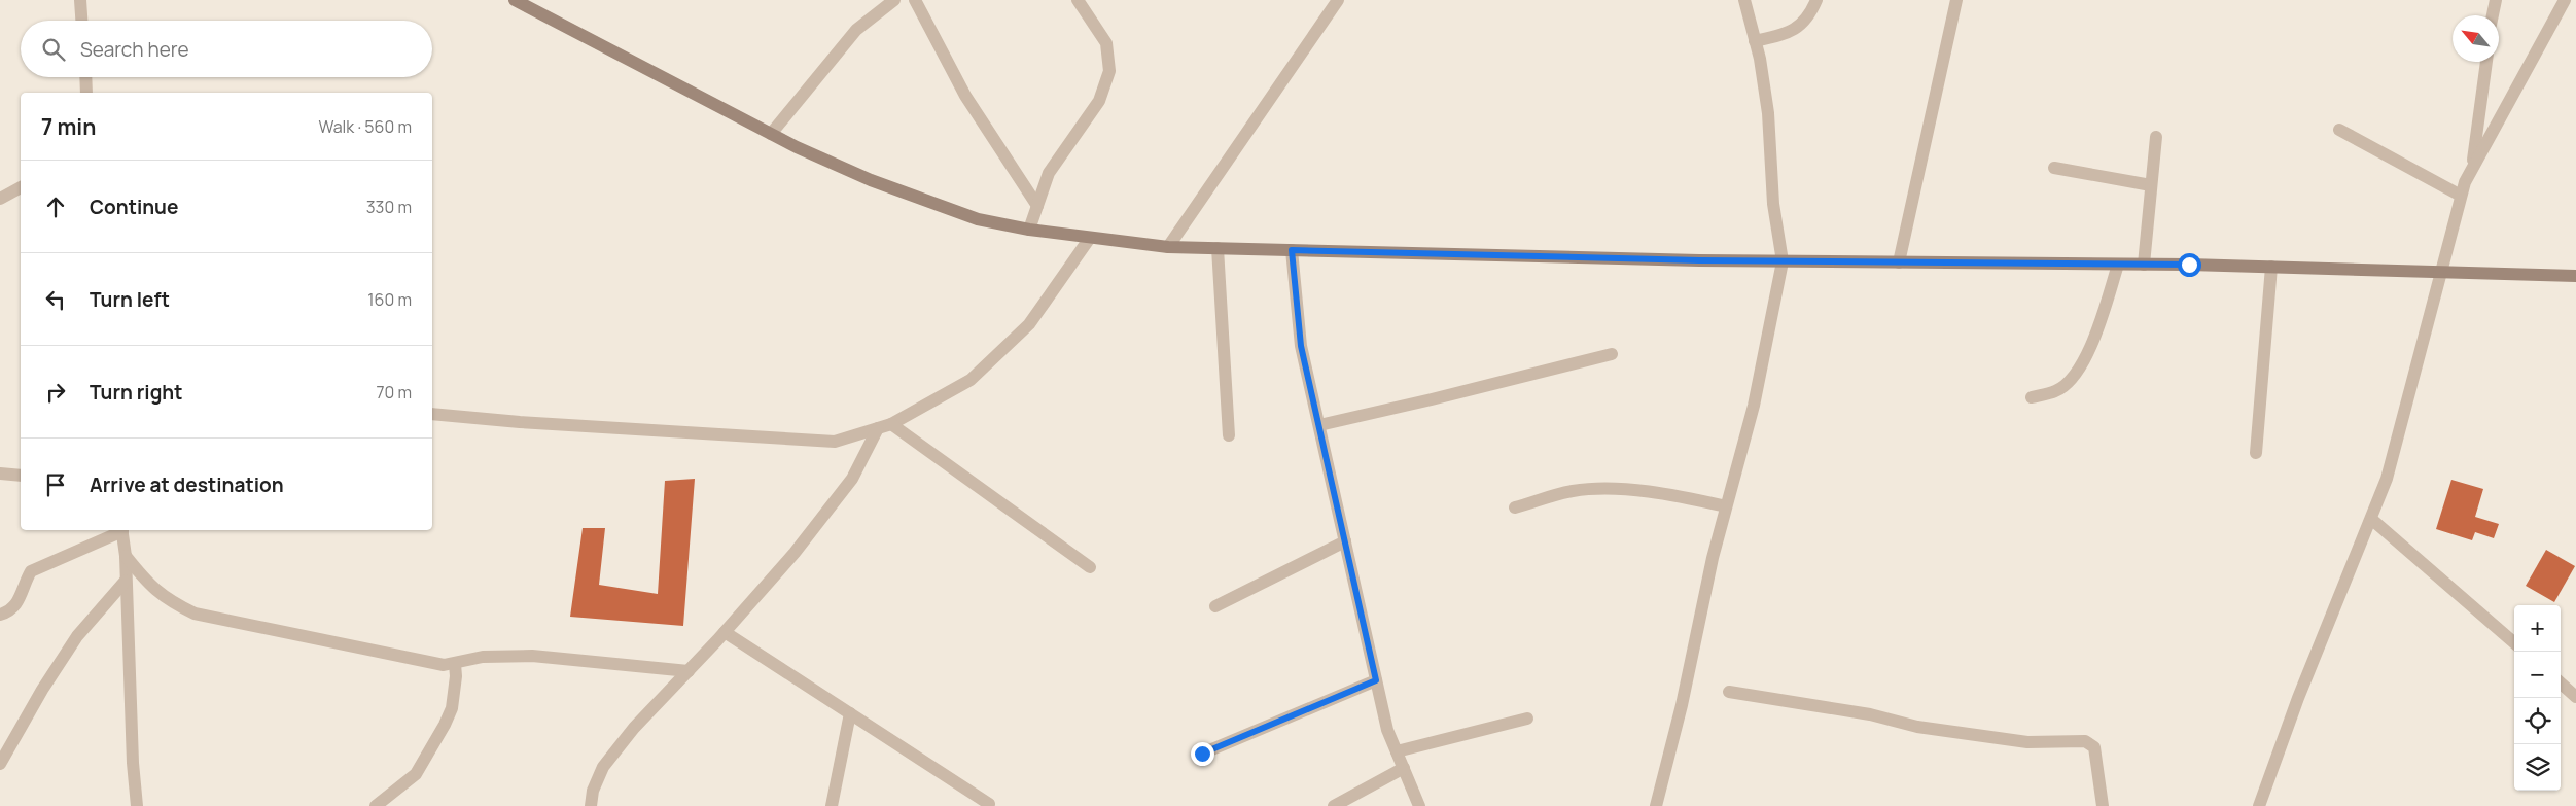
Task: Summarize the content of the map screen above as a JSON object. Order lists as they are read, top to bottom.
{
  "north": "top left",
  "page": {
    "search": "Search here",
    "heading": ["7 min", "Walk · 560 m"],
    "list": [
      ["Continue", "330 m"],
      ["Turn left", "160 m"],
      ["Turn right", "70 m"],
      "Arrive at destination"
    ],
    "map_buttons": ["+", "−"]
  }
}
